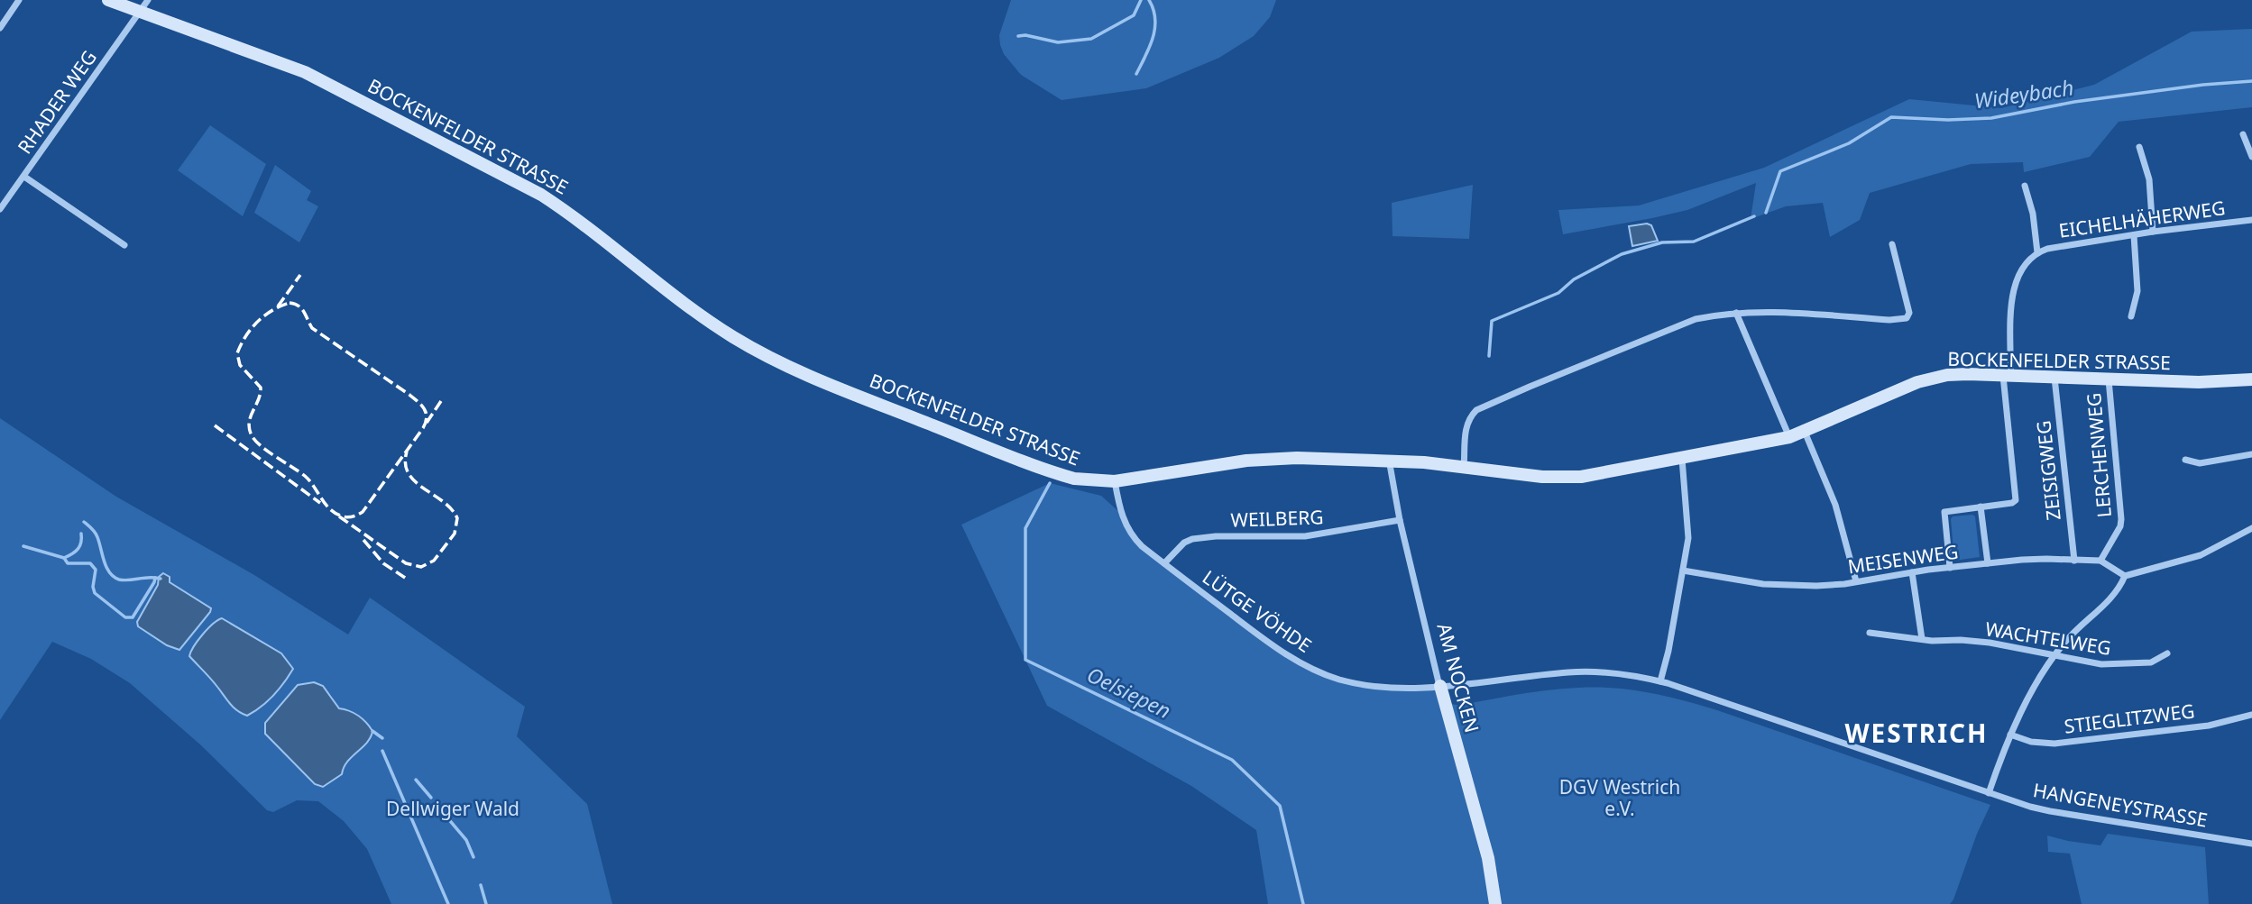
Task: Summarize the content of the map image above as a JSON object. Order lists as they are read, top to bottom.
{
  "streets": {
    "main road": ["BOCKENFELDER STRASSE", "AM NOCKEN"],
    "street": [
      "RHADER WEG",
      "EICHELHÄHERWEG",
      "LERCHENWEG",
      "ZEISIGWEG",
      "WEILBERG",
      "MEISENWEG",
      "LÜTGE VÖHDE",
      "WACHTELWEG",
      "STIEGLITZWEG",
      "HANGENEYSTRASSE"
    ]
  },
  "crossings": [
    ["RHADER WEG", "BOCKENFELDER STRASSE"],
    ["BOCKENFELDER STRASSE", "EICHELHÄHERWEG"],
    ["BOCKENFELDER STRASSE", "LERCHENWEG"],
    ["BOCKENFELDER STRASSE", "ZEISIGWEG"],
    ["BOCKENFELDER STRASSE", "LÜTGE VÖHDE"],
    ["BOCKENFELDER STRASSE", "AM NOCKEN"],
    ["LERCHENWEG", "MEISENWEG"],
    ["ZEISIGWEG", "MEISENWEG"],
    ["WEILBERG", "LÜTGE VÖHDE"],
    ["WEILBERG", "AM NOCKEN"],
    ["LÜTGE VÖHDE", "AM NOCKEN"],
    ["LÜTGE VÖHDE", "HANGENEYSTRASSE"]
  ],
  "districts": ["WESTRICH"],
  "water": ["Wideybach", "Oelsiepen"],
  "parks": ["DGV Westrich e.V.", "Dellwiger Wald"]
}
